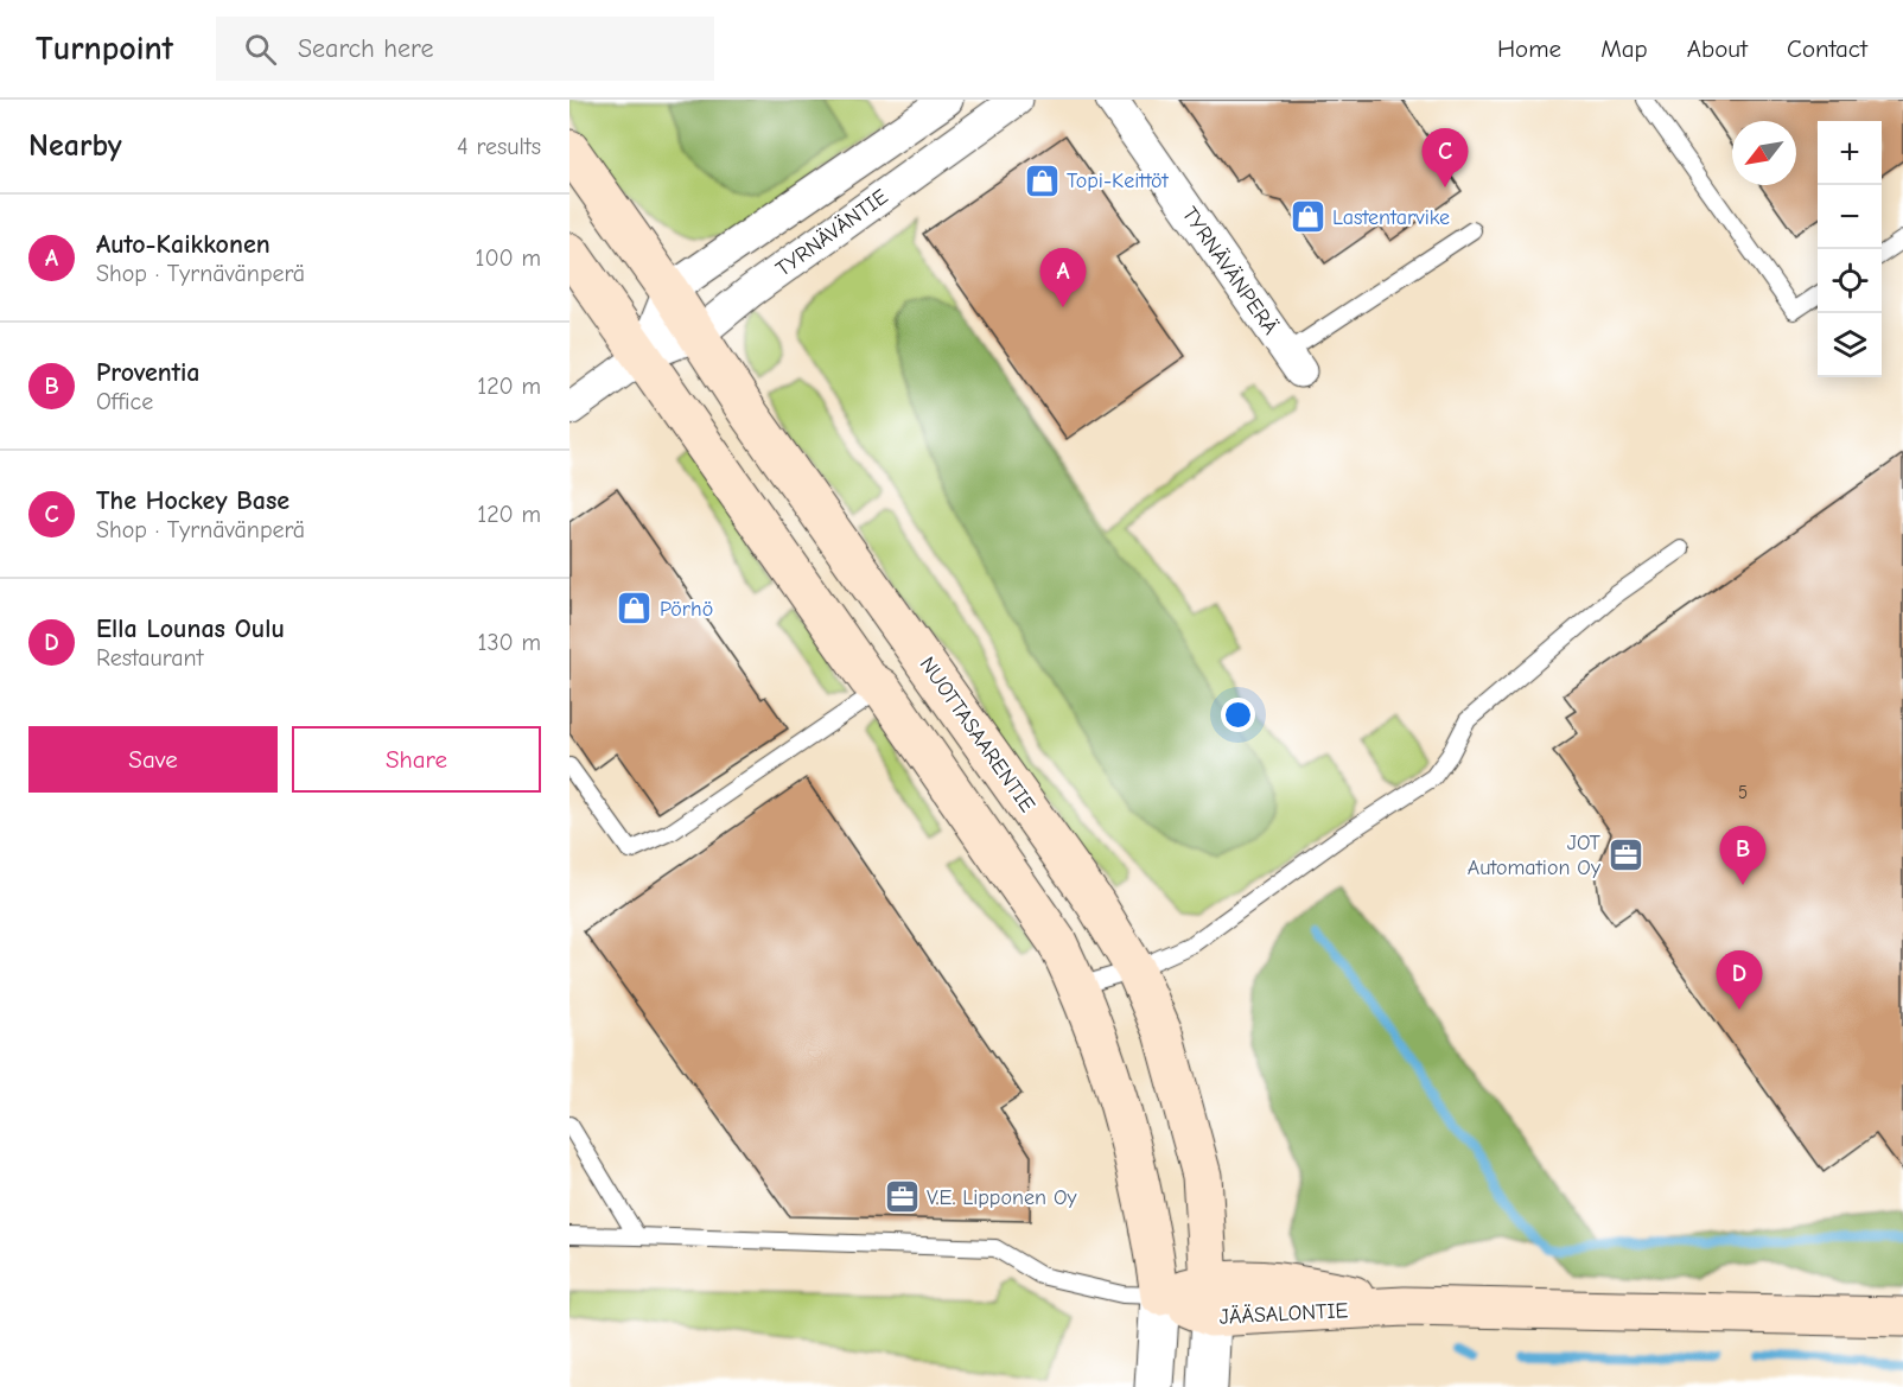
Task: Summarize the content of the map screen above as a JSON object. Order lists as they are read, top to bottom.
{
  "streets": {
    "main road": ["NUOTTASAARENTIE", "JÄÄSALONTIE"],
    "street": ["TYRNÄVÄNTIE", "TYRNÄVÄNPERÄ"]
  },
  "crossings": [
    ["TYRNÄVÄNTIE", "NUOTTASAARENTIE"],
    ["NUOTTASAARENTIE", "JÄÄSALONTIE"]
  ],
  "places": {
    "shop": ["Topi-Keittöt", "Lastentarvike", "Pörhö"],
    "office": ["JOT Automation Oy", "V.E. Lipponen Oy"]
  },
  "house_numbers": ["5"],
  "north": "bottom left",
  "page": {
    "header": "Turnpoint",
    "search": "Search here",
    "nav": [
      "Home",
      "Map",
      "About",
      "Contact"
    ],
    "heading": ["Nearby", "4 results"],
    "map_buttons": ["+", "−"],
    "pins": [
      "C",
      "A",
      "B",
      "D"
    ],
    "list": [
      {
        "mark": "A",
        "name": "Auto-Kaikkonen",
        "note": "Shop · Tyrnävänperä",
        "value": "100 m"
      },
      {
        "mark": "B",
        "name": "Proventia",
        "note": "Office",
        "value": "120 m"
      },
      {
        "mark": "C",
        "name": "The Hockey Base",
        "note": "Shop · Tyrnävänperä",
        "value": "120 m"
      },
      {
        "mark": "D",
        "name": "Ella Lounas Oulu",
        "note": "Restaurant",
        "value": "130 m"
      }
    ],
    "buttons": ["Save", "Share"]
  }
}
